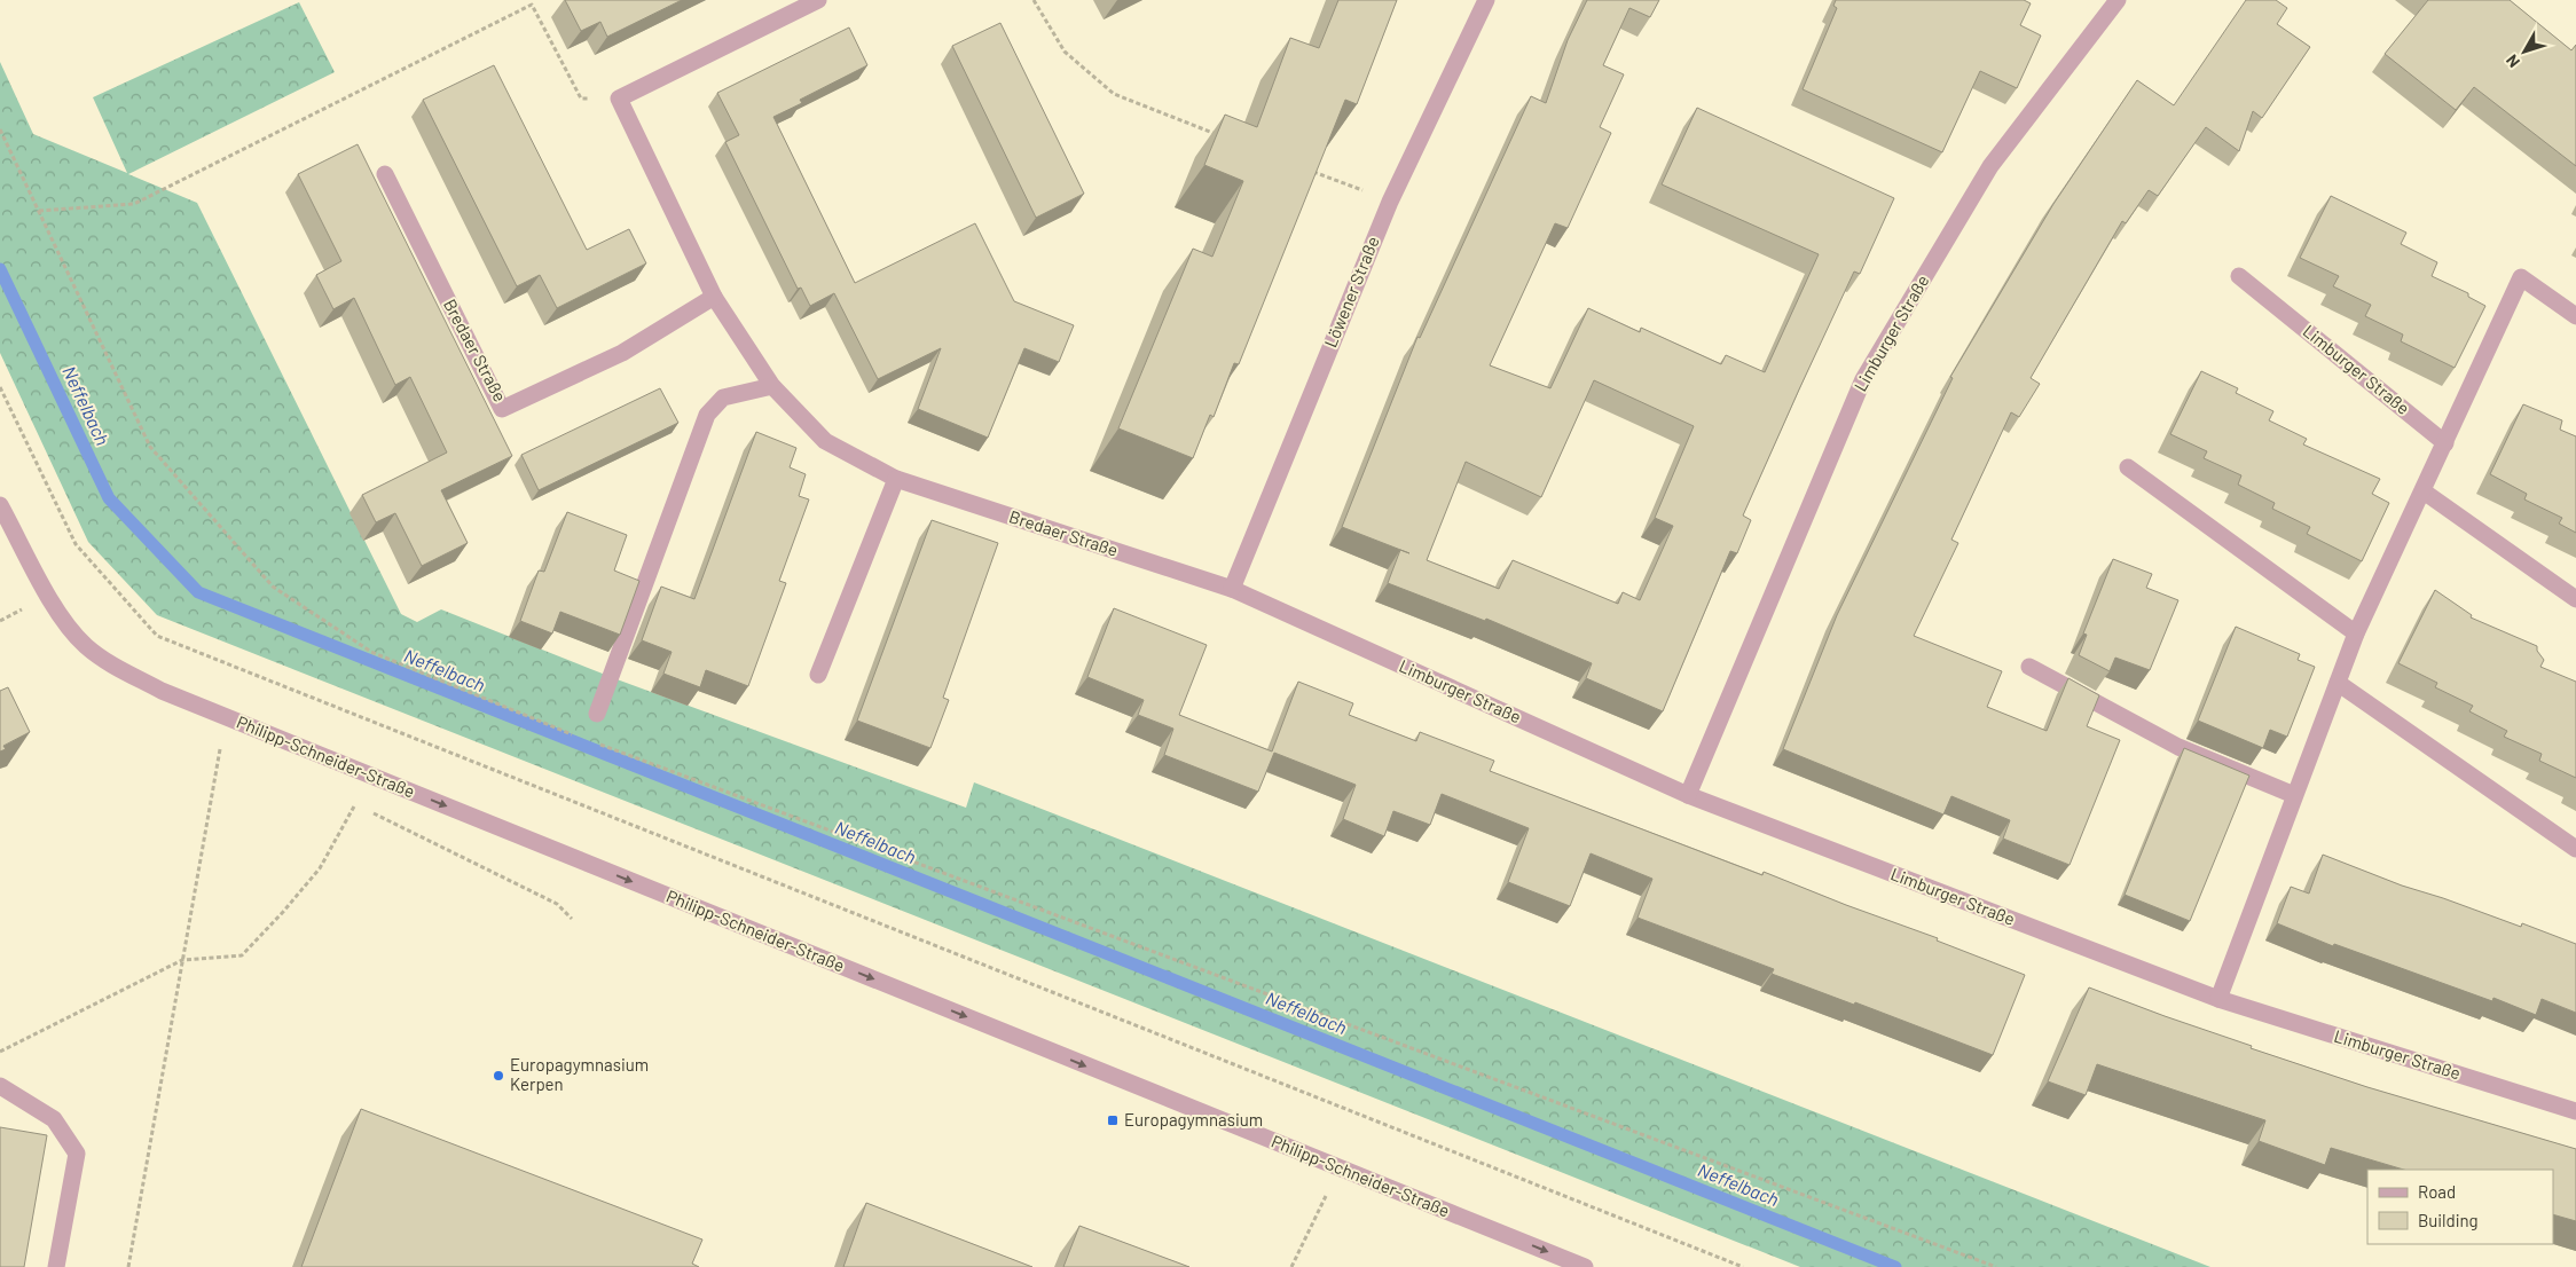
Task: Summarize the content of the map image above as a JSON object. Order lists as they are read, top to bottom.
{
  "streets": {
    "street": [
      "Löwener Straße",
      "Limburger Straße",
      "Bredaer Straße",
      "Philipp-Schneider-Straße"
    ]
  },
  "crossings": [
    ["Löwener Straße", "Limburger Straße"],
    ["Löwener Straße", "Bredaer Straße"],
    ["Limburger Straße", "Bredaer Straße"]
  ],
  "one_way": ["Philipp-Schneider-Straße"],
  "water": ["Neffelbach"],
  "places": {
    "other": ["Europagymnasium Kerpen"],
    "transit": ["Europagymnasium"]
  },
  "legend": ["Road", "Building"],
  "north": "bottom left"
}
